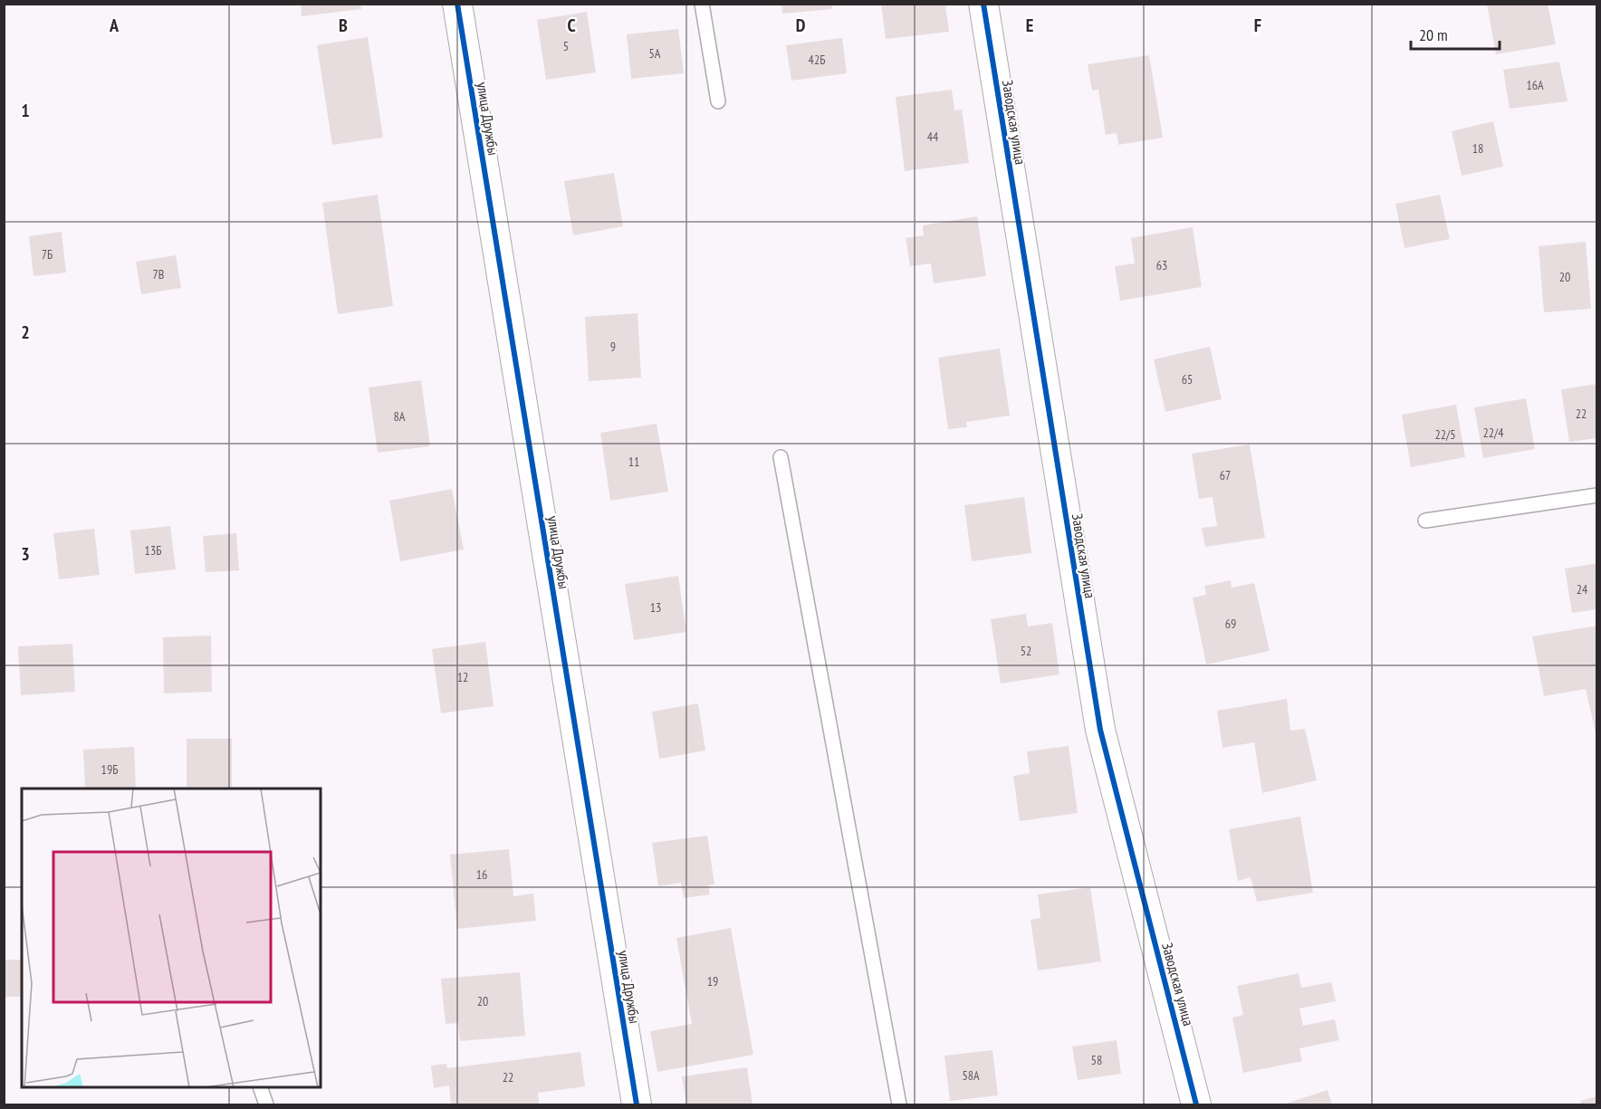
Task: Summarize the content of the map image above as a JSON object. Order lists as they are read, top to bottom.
{
  "streets": {
    "street": ["улица Дружбы", "Заводская улица"]
  },
  "house_numbers": [
    "5",
    "5А",
    "42Б",
    "16А",
    "44",
    "18",
    "7Б",
    "63",
    "7В",
    "20",
    "9",
    "65",
    "22",
    "8А",
    "22/4",
    "22/5",
    "11",
    "67",
    "13Б",
    "24",
    "13",
    "69",
    "52",
    "12",
    "19Б",
    "16",
    "19",
    "20",
    "58",
    "58А",
    "22"
  ],
  "scale_bar": "20 m",
  "grid": {
    "columns": [
      "A",
      "B",
      "C",
      "D",
      "E",
      "F"
    ],
    "rows": ["1", "2", "3"]
  }
}
